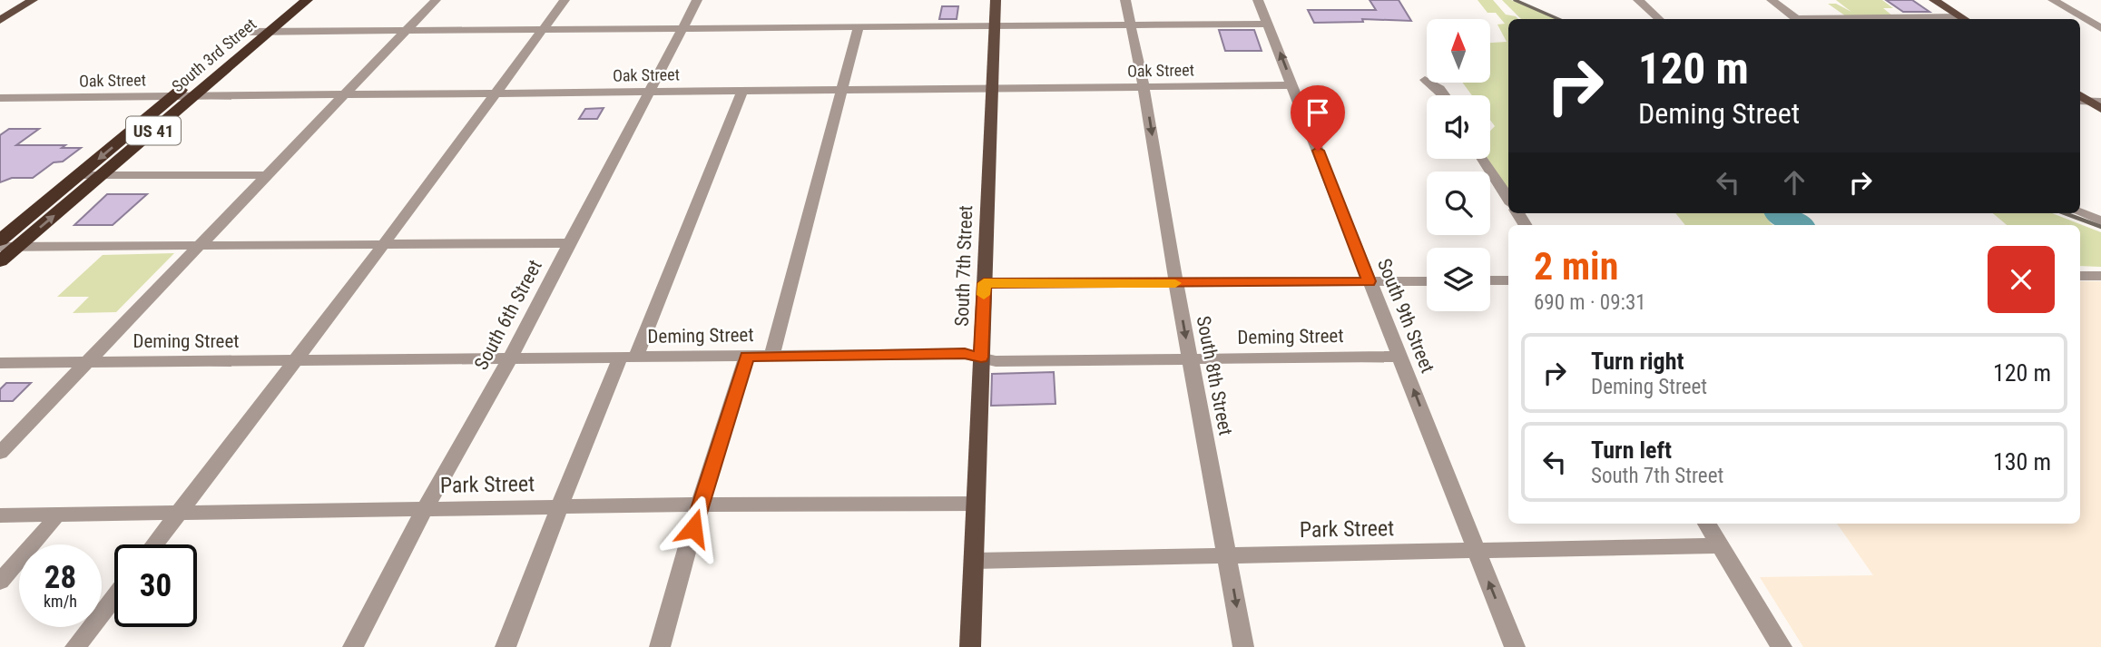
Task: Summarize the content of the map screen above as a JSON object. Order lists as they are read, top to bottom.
{
  "streets": {
    "highway": ["South 3rd Street", "US 41"],
    "main road": ["South 7th Street"],
    "street": [
      "Oak Street",
      "South 6th Street",
      "South 9th Street",
      "Deming Street",
      "South 8th Street",
      "Park Street"
    ]
  },
  "crossings": [
    ["South 3rd Street", "Oak Street"],
    ["Oak Street", "South 7th Street"],
    ["Oak Street", "South 6th Street"],
    ["Oak Street", "South 9th Street"],
    ["Oak Street", "South 8th Street"],
    ["South 7th Street", "Deming Street"],
    ["South 7th Street", "Park Street"],
    ["South 6th Street", "Deming Street"],
    ["South 6th Street", "Park Street"],
    ["South 9th Street", "Deming Street"],
    ["South 9th Street", "Park Street"],
    ["Deming Street", "South 8th Street"],
    ["South 8th Street", "Park Street"]
  ],
  "one_way": ["South 9th Street", "South 8th Street"],
  "north": "top",
  "page": {
    "turn": ["120 m", "Deming Street"],
    "heading": ["2 min", "690 m · 09:31"],
    "list": [
      {
        "name": "Turn right",
        "note": "Deming Street",
        "value": "120 m"
      },
      {
        "name": "Turn left",
        "note": "South 7th Street",
        "value": "130 m"
      }
    ],
    "speed": "28 km/h",
    "limit": "30"
  }
}
